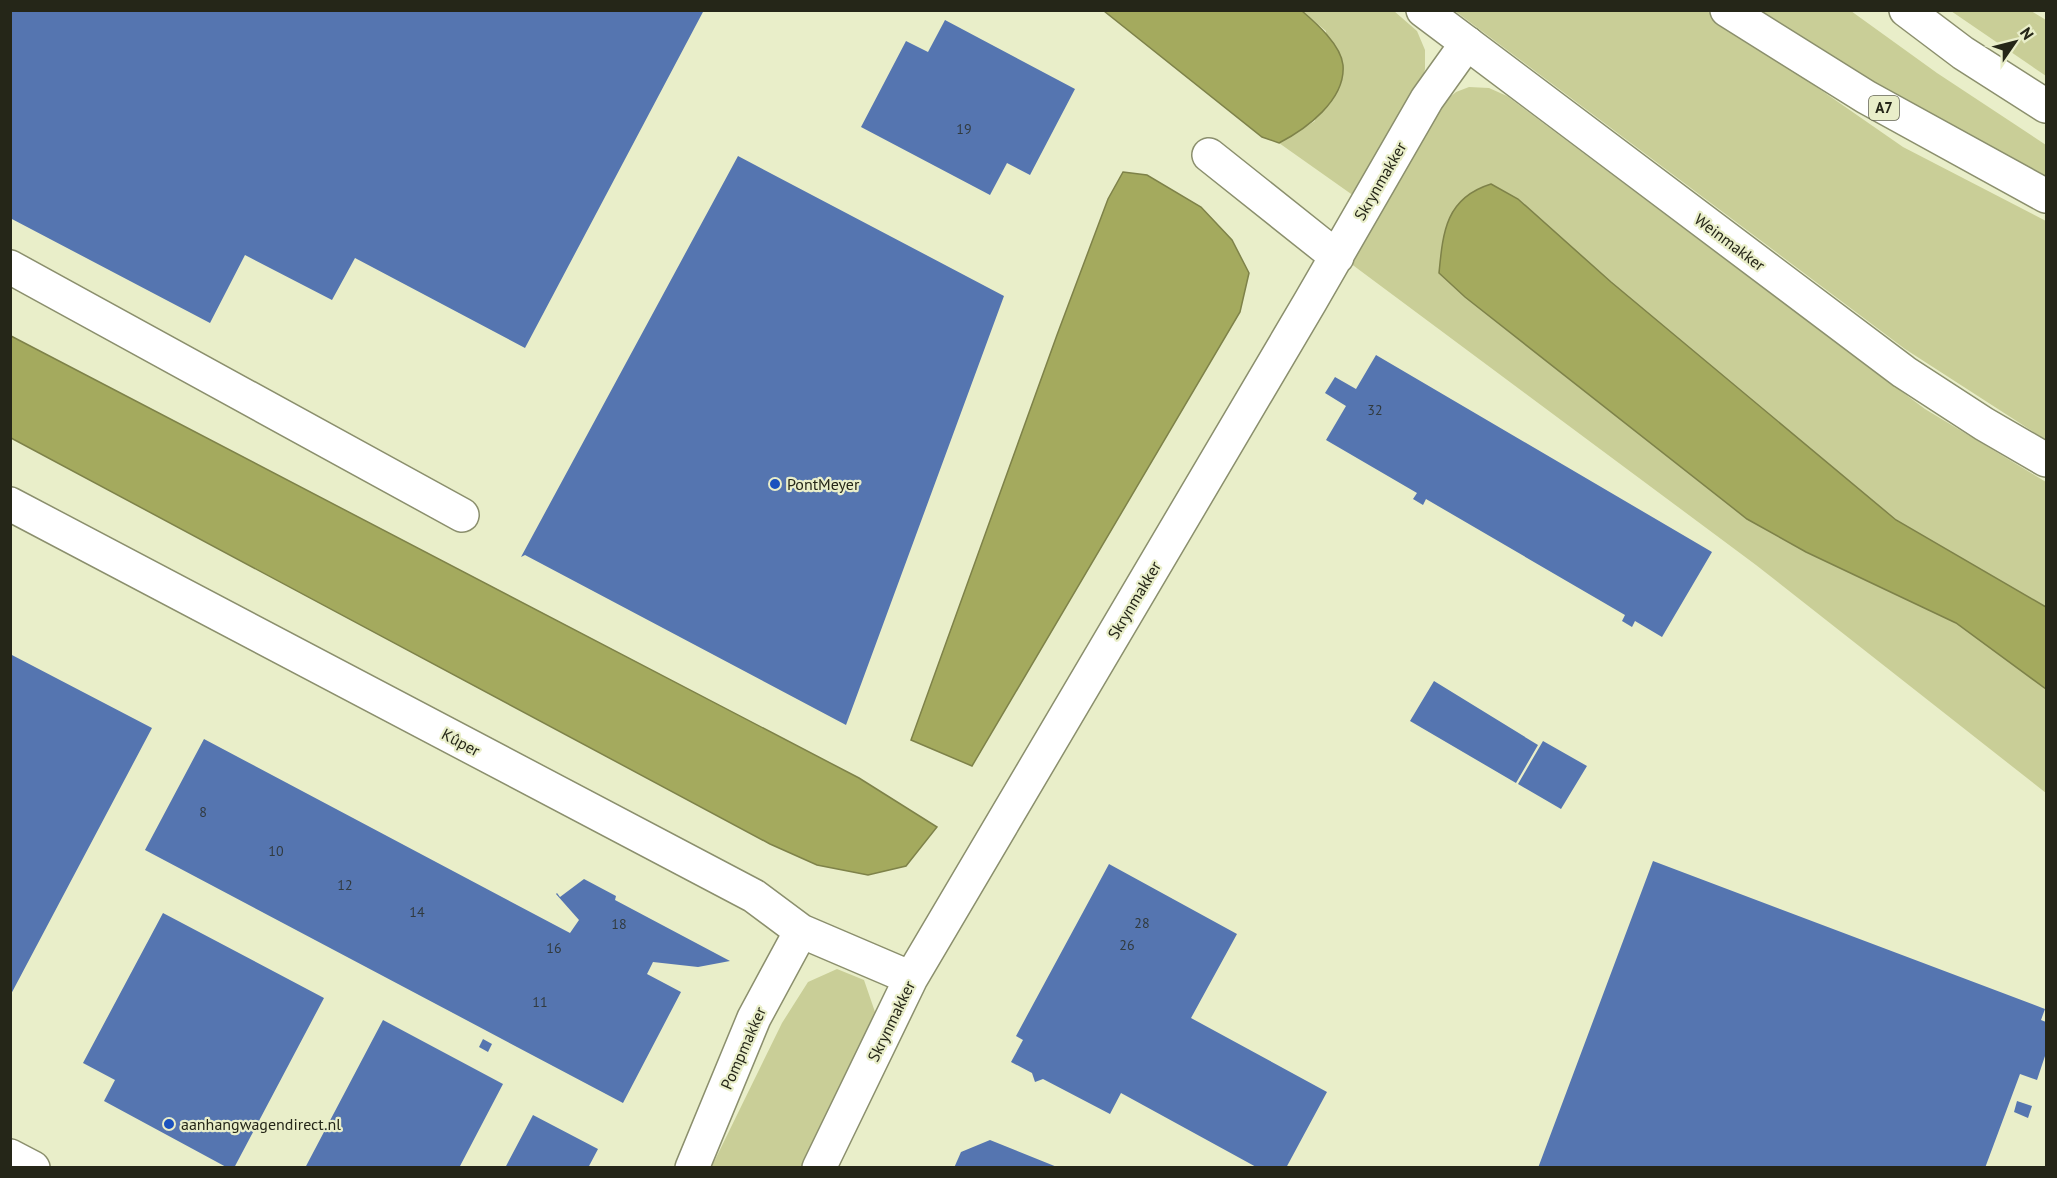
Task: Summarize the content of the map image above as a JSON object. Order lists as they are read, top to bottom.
{
  "streets": {
    "main road": [
      "A7",
      "Skrynmakker",
      "Weinmakker",
      "Kûper",
      "Pompmakker"
    ]
  },
  "crossings": [
    ["Skrynmakker", "Weinmakker"],
    ["Skrynmakker", "Kûper"],
    ["Kûper", "Pompmakker"]
  ],
  "places": ["PontMeyer", "aanhangwagendirect.nl"],
  "house_numbers": [
    "19",
    "32",
    "8",
    "10",
    "12",
    "14",
    "28",
    "18",
    "26",
    "16",
    "11"
  ],
  "north": "top right"
}
